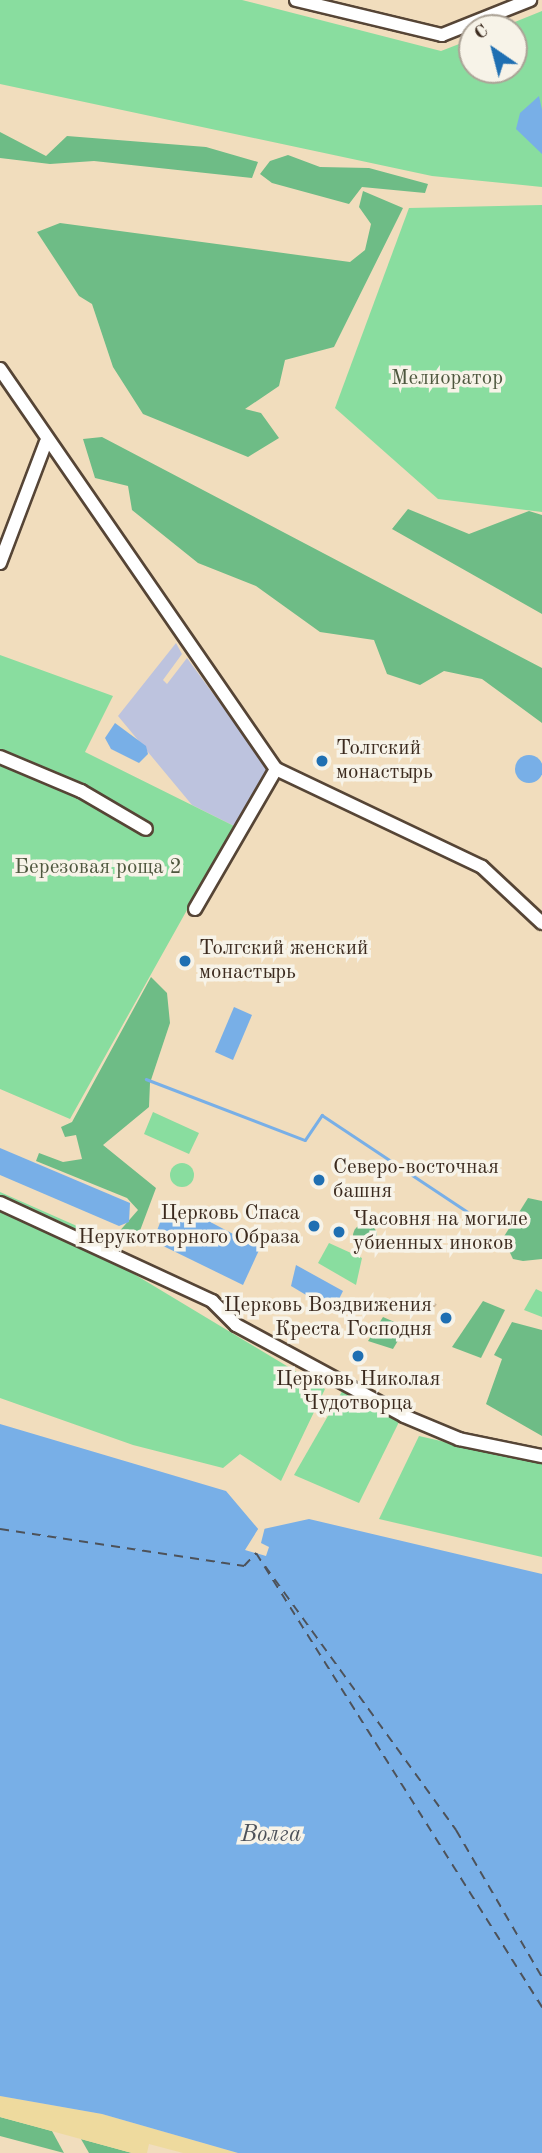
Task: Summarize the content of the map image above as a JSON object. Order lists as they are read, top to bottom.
{
  "water": ["Волга"],
  "parks": ["Мелиоратор", "Березовая роща 2"],
  "places": [
    "Толгский монастырь",
    "Толгский женский монастырь",
    "Северо-восточная башня",
    "Церковь Спаса Нерукотворного Образа",
    "Часовня на могиле убиенных иноков",
    "Церковь Воздвижения Креста Господня",
    "Церковь Николая Чудотворца"
  ],
  "north": "top left"
}
